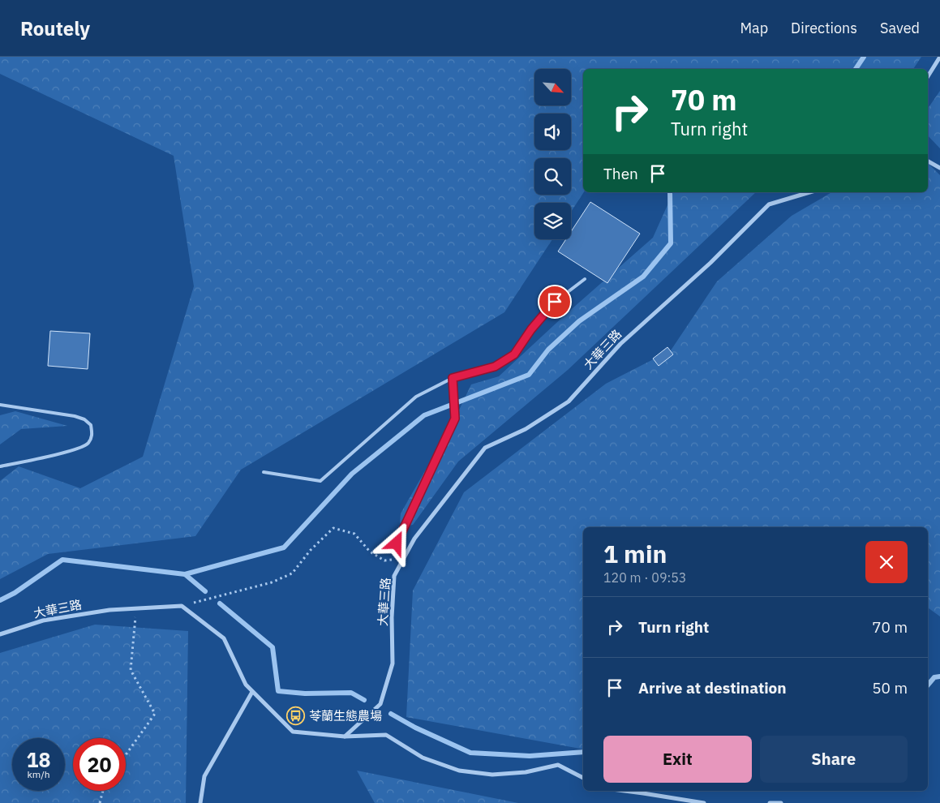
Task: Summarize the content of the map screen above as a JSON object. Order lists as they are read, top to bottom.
{
  "streets": {
    "street": ["大華三路"]
  },
  "places": {
    "bus stop": ["苓蘭生態農場"]
  },
  "north": "bottom right",
  "page": {
    "header": "Routely",
    "nav": ["Map", "Directions", "Saved"],
    "turn": ["70 m", "Turn right"],
    "then": "Then",
    "heading": ["1 min", "120 m · 09:53"],
    "list": [
      {
        "name": "Turn right",
        "value": "70 m"
      },
      {
        "name": "Arrive at destination",
        "value": "50 m"
      }
    ],
    "buttons": ["Exit", "Share"],
    "speed": "18 km/h",
    "limit": "20"
  }
}
